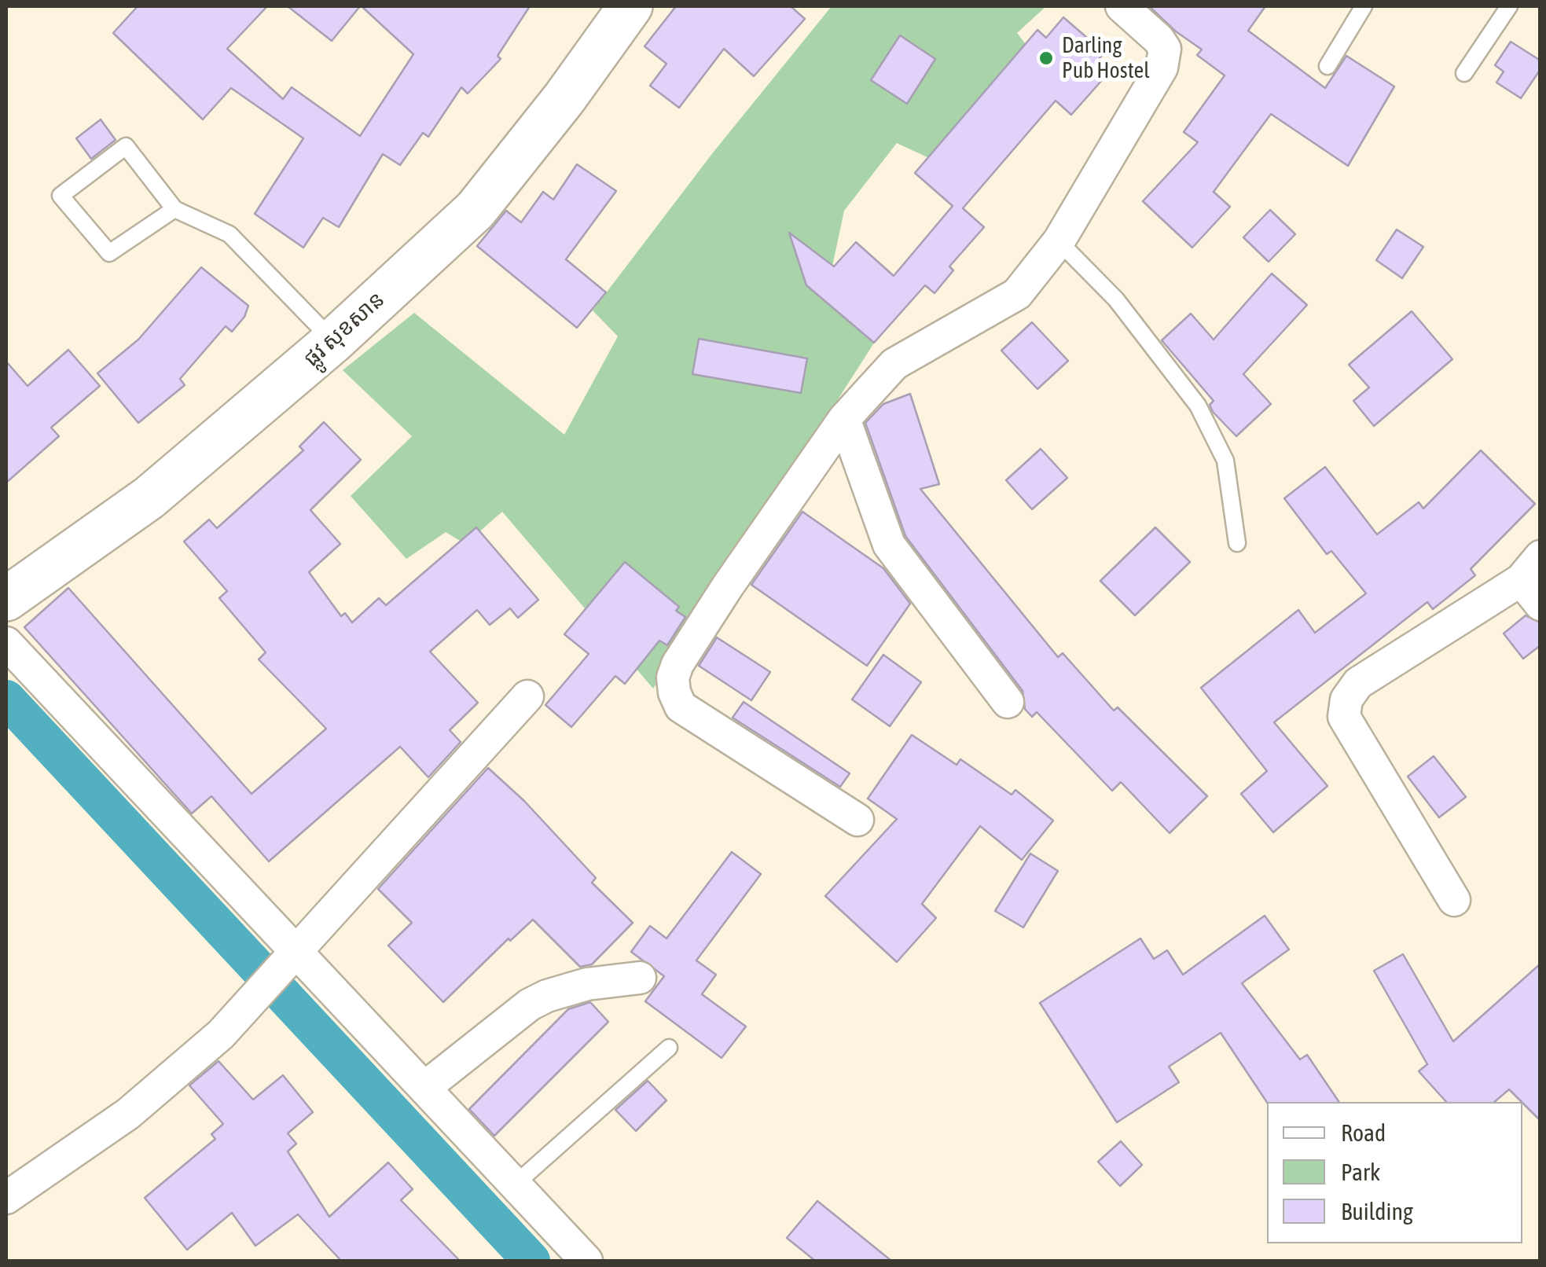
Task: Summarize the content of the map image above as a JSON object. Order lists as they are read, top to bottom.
{
  "streets": {
    "street": ["ផ្លូវ សុខសាន"]
  },
  "places": ["Darling Pub Hostel"],
  "legend": ["Road", "Park", "Building"]
}
